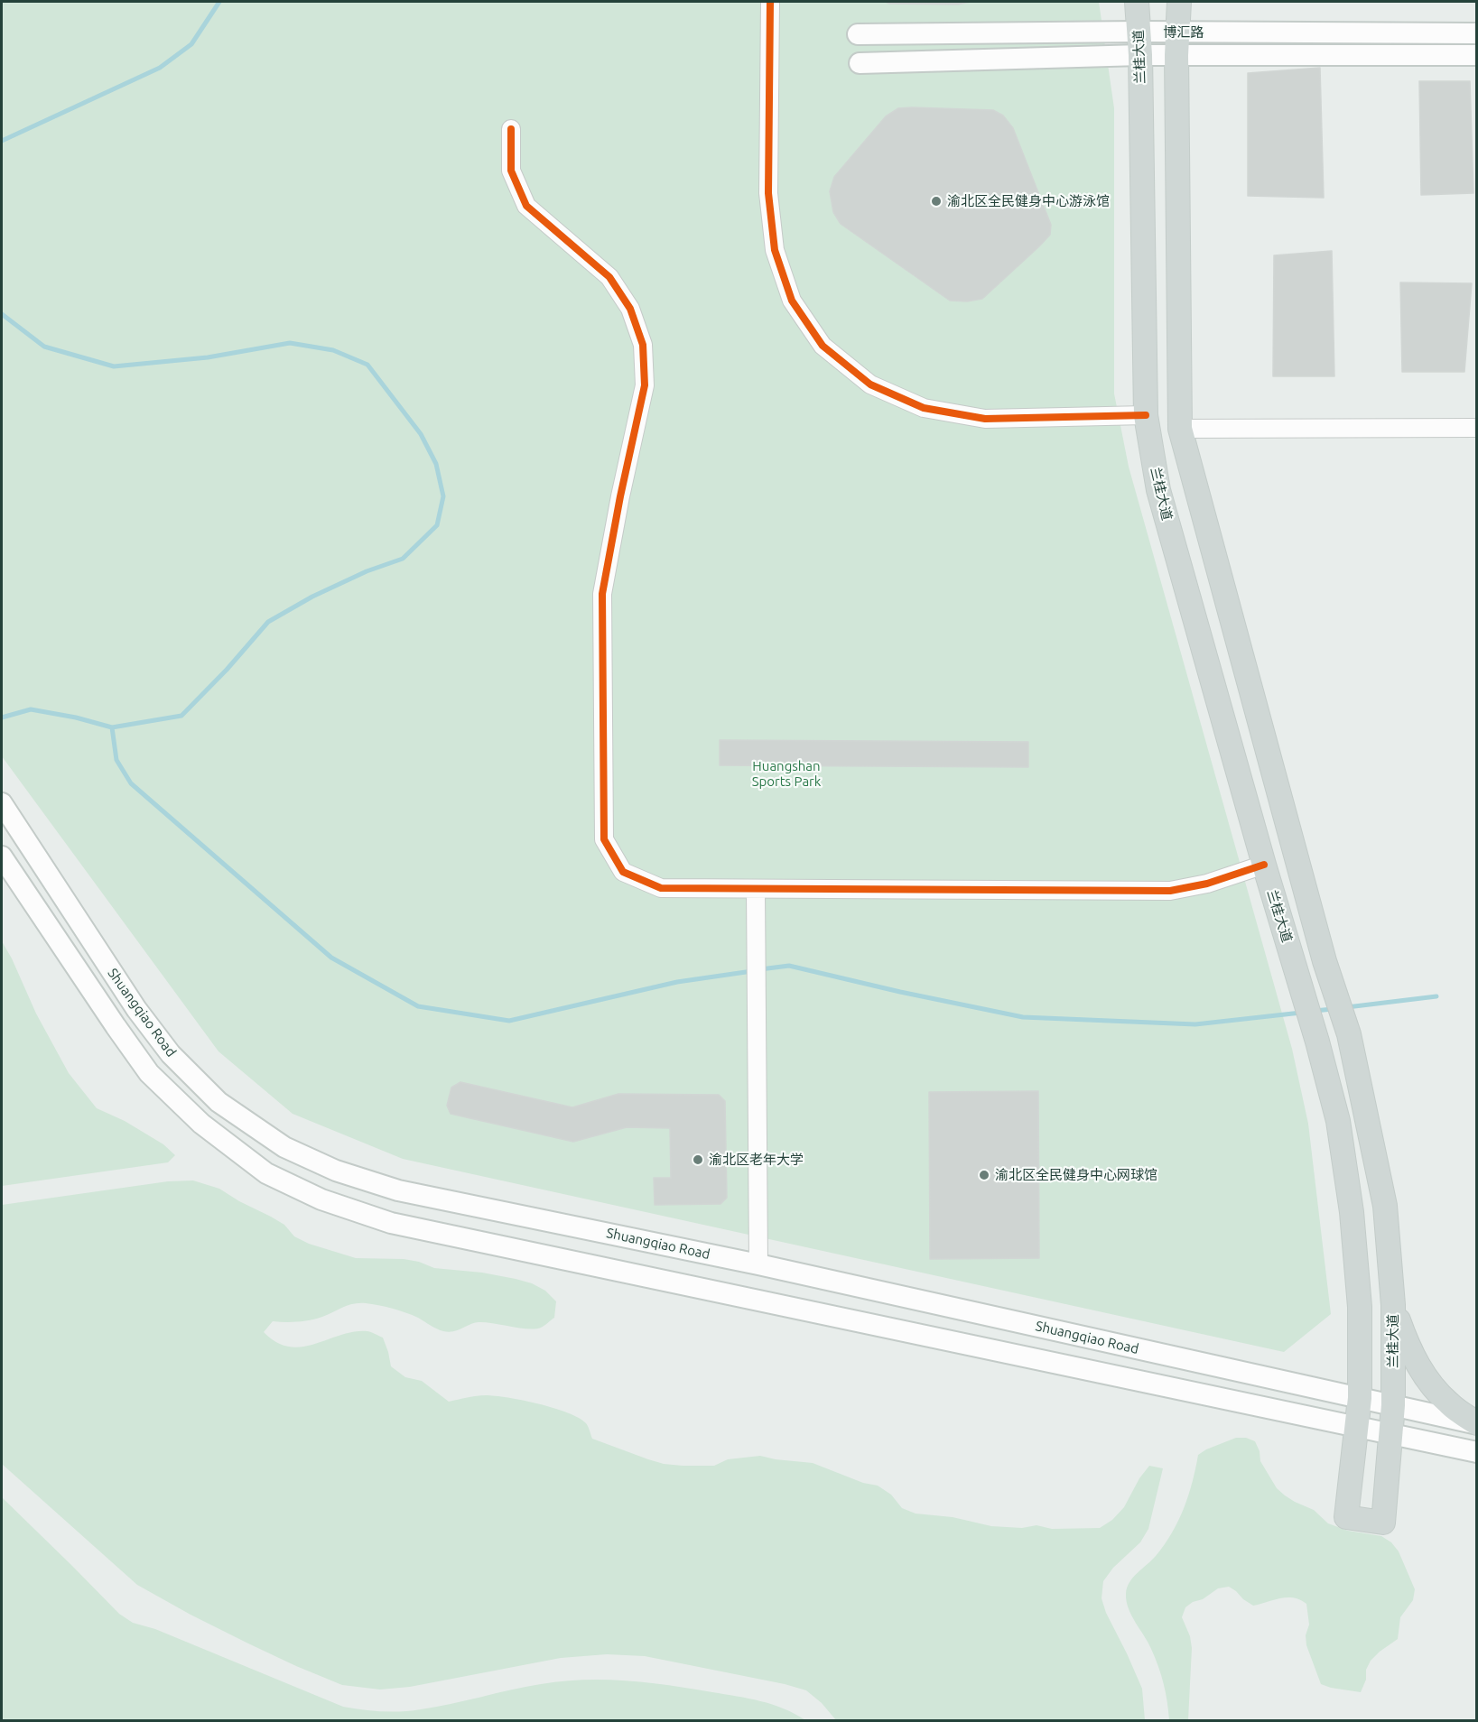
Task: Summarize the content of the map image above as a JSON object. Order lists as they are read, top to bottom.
{
  "streets": {
    "main road": ["博汇路", "兰桂大道", "Shuangqiao Road"]
  },
  "crossings": [
    ["博汇路", "兰桂大道"],
    ["兰桂大道", "Shuangqiao Road"]
  ],
  "parks": ["Huangshan Sports Park"],
  "places": ["渝北区全民健身中心游泳馆", "渝北区老年大学", "渝北区全民健身中心网球馆"]
}
